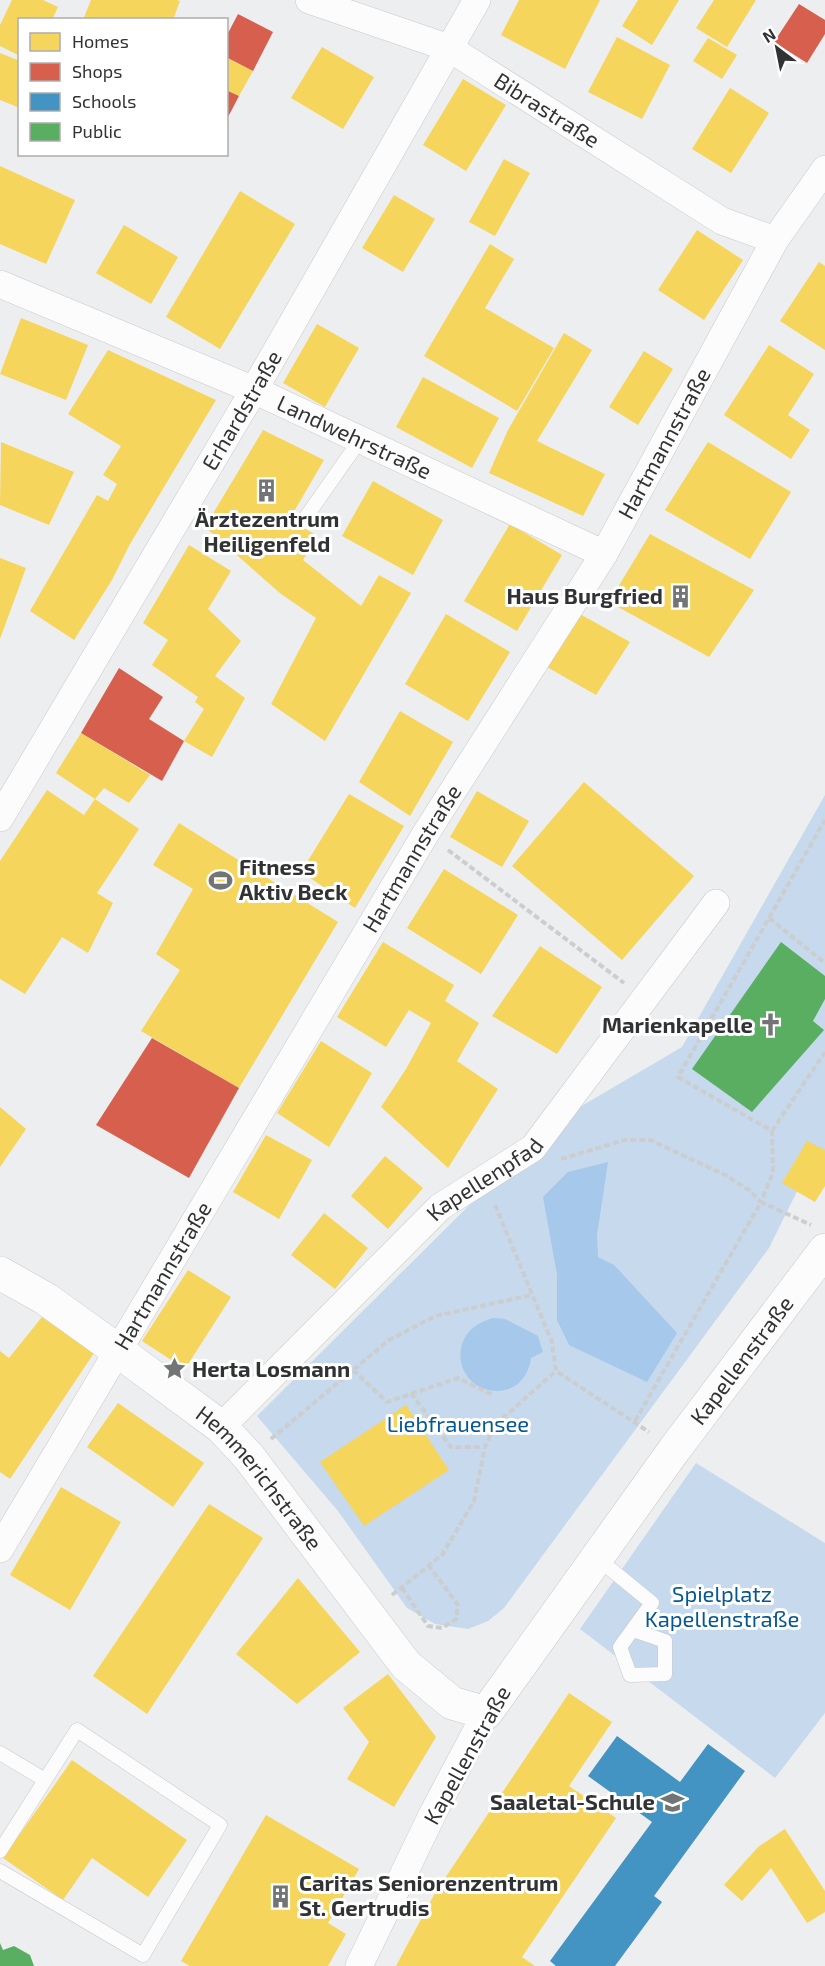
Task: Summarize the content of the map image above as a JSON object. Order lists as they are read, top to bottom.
{
  "streets": {
    "street": [
      "Bibrastraße",
      "Erhardstraße",
      "Landwehrstraße",
      "Hartmannstraße",
      "Kapellenpfad",
      "Kapellenstraße",
      "Hemmerichstraße"
    ]
  },
  "crossings": [
    ["Bibrastraße", "Erhardstraße"],
    ["Bibrastraße", "Hartmannstraße"],
    ["Erhardstraße", "Landwehrstraße"],
    ["Landwehrstraße", "Hartmannstraße"],
    ["Hartmannstraße", "Hemmerichstraße"],
    ["Kapellenpfad", "Hemmerichstraße"],
    ["Kapellenstraße", "Hemmerichstraße"]
  ],
  "parks": ["Liebfrauensee", "Spielplatz Kapellenstraße"],
  "places": {
    "building": ["Ärztezentrum Heiligenfeld", "Haus Burgfried", "Caritas Seniorenzentrum St. Gertrudis"],
    "sports": ["Fitness Aktiv Beck"],
    "church": ["Marienkapelle"],
    "place": ["Herta Losmann"],
    "school or university": ["Saaletal-Schule"]
  },
  "legend": [
    "Homes",
    "Shops",
    "Schools",
    "Public"
  ],
  "north": "top left"
}
